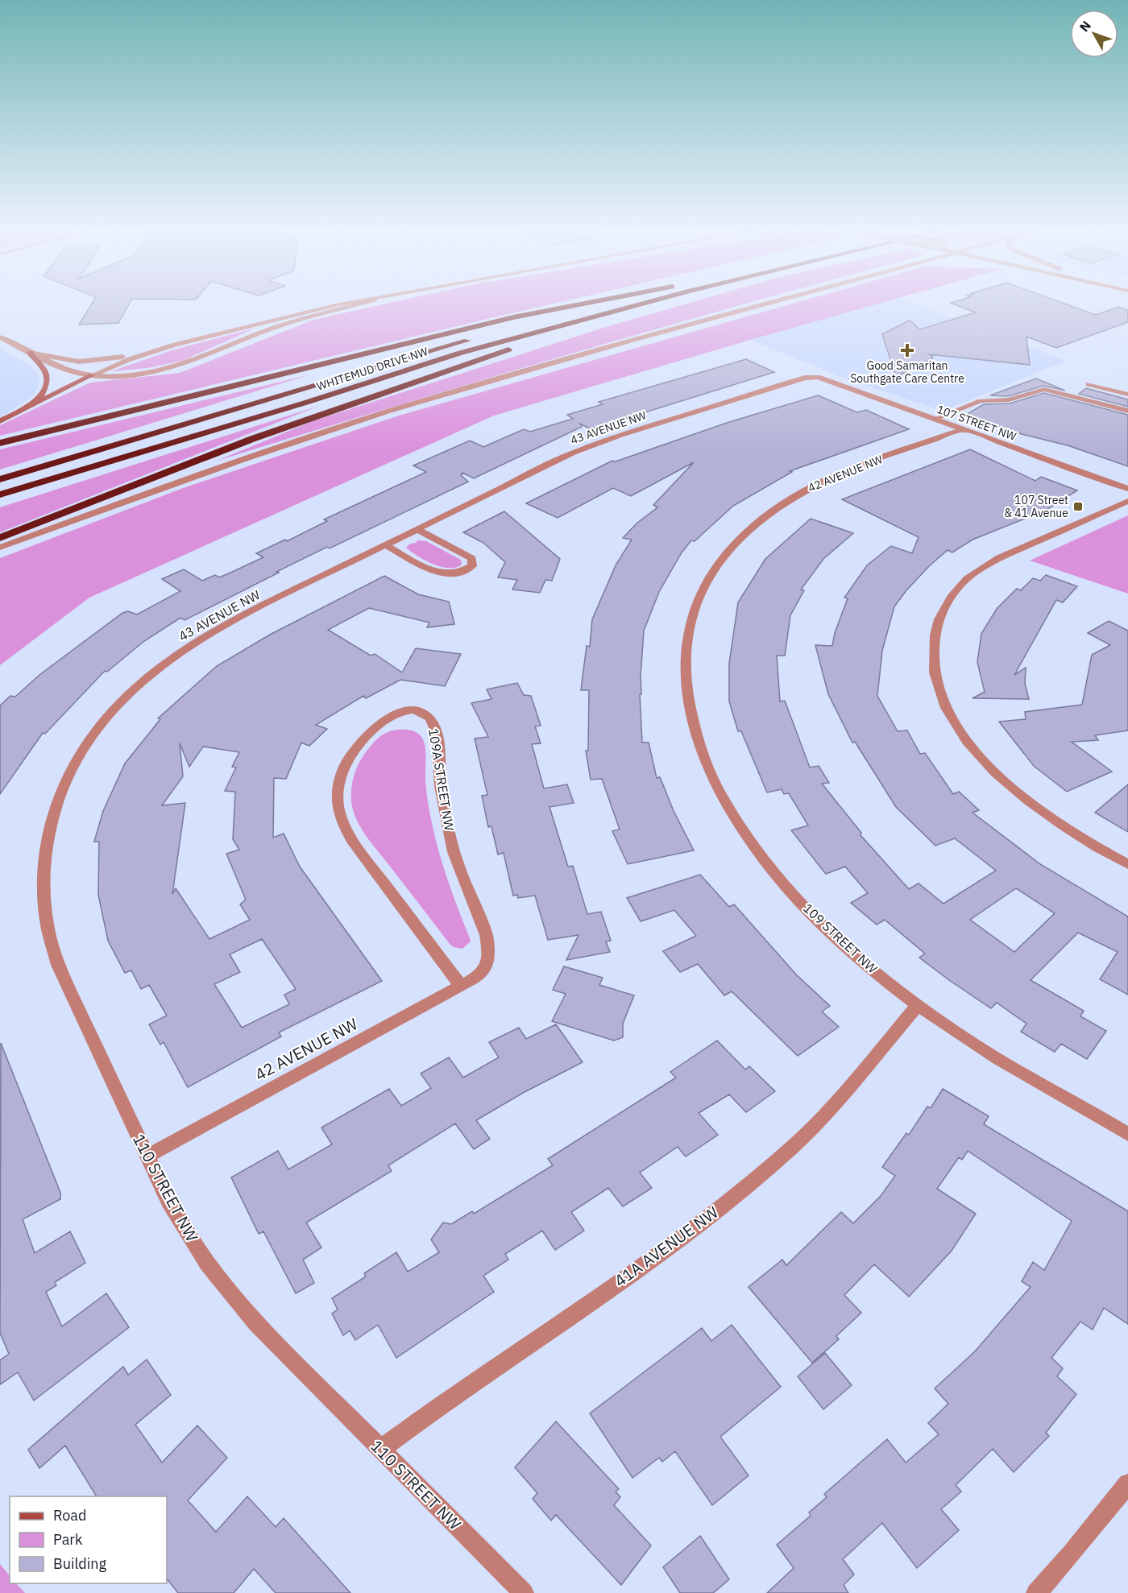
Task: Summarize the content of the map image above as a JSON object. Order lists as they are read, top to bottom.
{
  "streets": {
    "highway": ["WHITEMUD DRIVE NW"],
    "street": [
      "107 STREET NW",
      "43 AVENUE NW",
      "42 AVENUE NW",
      "109A STREET NW",
      "109 STREET NW",
      "110 STREET NW",
      "41A AVENUE NW"
    ]
  },
  "crossings": [
    ["107 STREET NW", "43 AVENUE NW"],
    ["107 STREET NW", "42 AVENUE NW"],
    ["43 AVENUE NW", "110 STREET NW"],
    ["42 AVENUE NW", "109A STREET NW"],
    ["42 AVENUE NW", "109 STREET NW"],
    ["42 AVENUE NW", "110 STREET NW"],
    ["109 STREET NW", "41A AVENUE NW"],
    ["110 STREET NW", "41A AVENUE NW"]
  ],
  "places": {
    "health": ["Good Samaritan Southgate Care Centre"],
    "transit": ["107 Street & 41 Avenue"]
  },
  "legend": ["Road", "Park", "Building"],
  "north": "top left"
}
